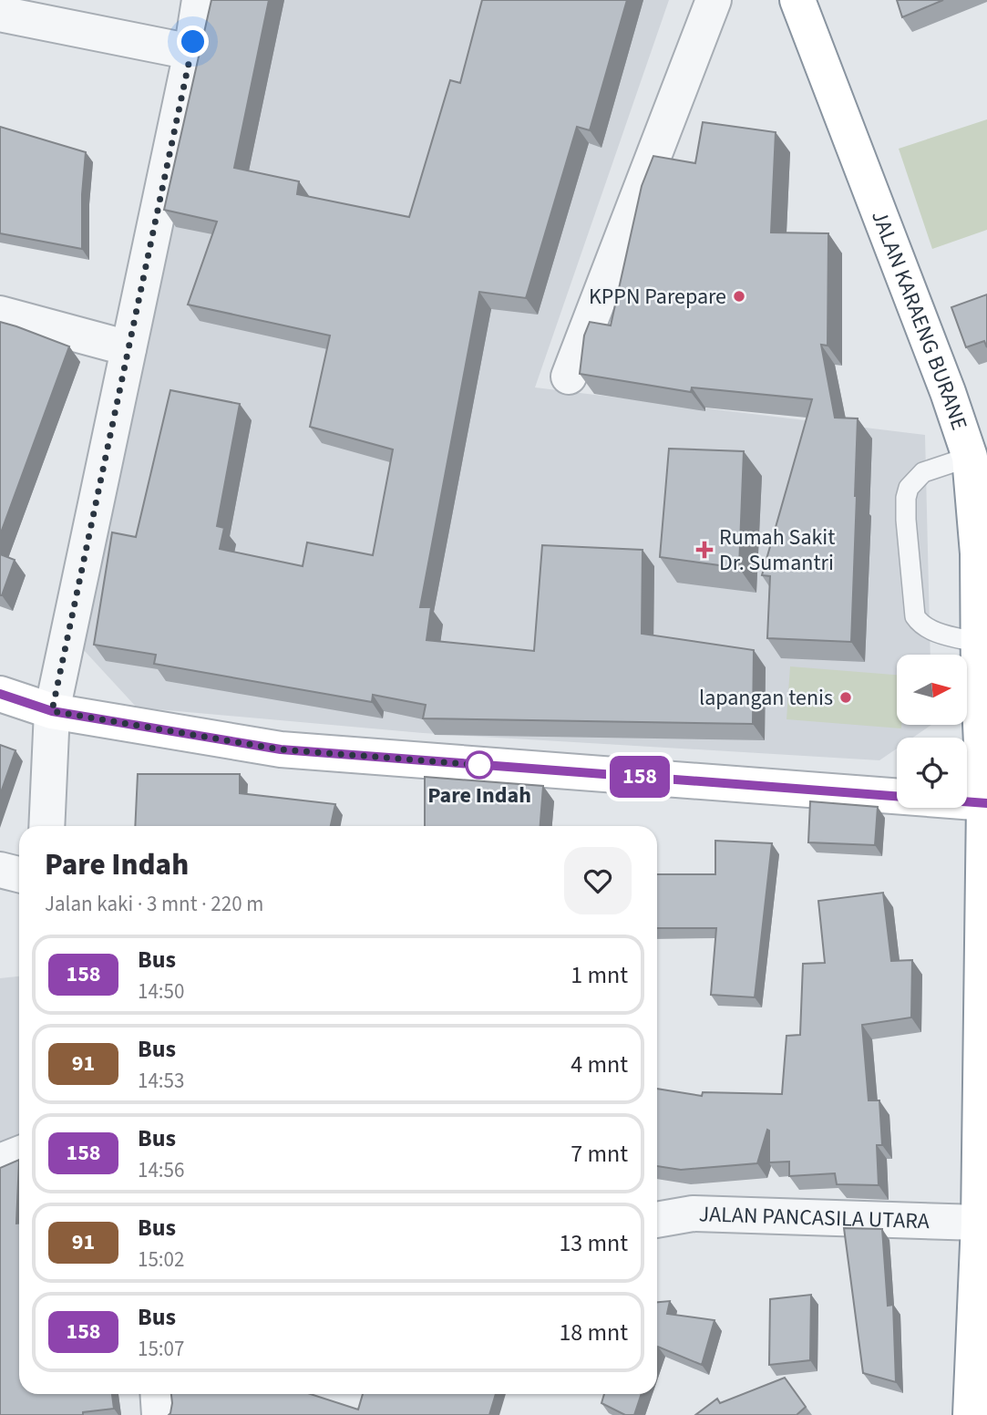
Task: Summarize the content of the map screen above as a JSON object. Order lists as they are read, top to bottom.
{
  "streets": {
    "main road": ["JALAN KARAENG BURANE"],
    "street": ["JALAN PANCASILA UTARA"]
  },
  "crossings": [
    ["JALAN KARAENG BURANE", "JALAN PANCASILA UTARA"]
  ],
  "places": {
    "other": ["KPPN Parepare", "lapangan tenis", "Pare Indah"],
    "health": ["Rumah Sakit Dr. Sumantri"]
  },
  "lines": ["bus line 158"],
  "north": "right",
  "page": {
    "on_map": "158",
    "heading": ["Pare Indah", "Jalan kaki · 3 mnt · 220 m"],
    "list": [
      {
        "mark": "158",
        "name": "Bus",
        "note": "14:50",
        "value": "1 mnt"
      },
      {
        "mark": "91",
        "name": "Bus",
        "note": "14:53",
        "value": "4 mnt"
      },
      {
        "mark": "158",
        "name": "Bus",
        "note": "14:56",
        "value": "7 mnt"
      },
      {
        "mark": "91",
        "name": "Bus",
        "note": "15:02",
        "value": "13 mnt"
      },
      {
        "mark": "158",
        "name": "Bus",
        "note": "15:07",
        "value": "18 mnt"
      }
    ]
  }
}
